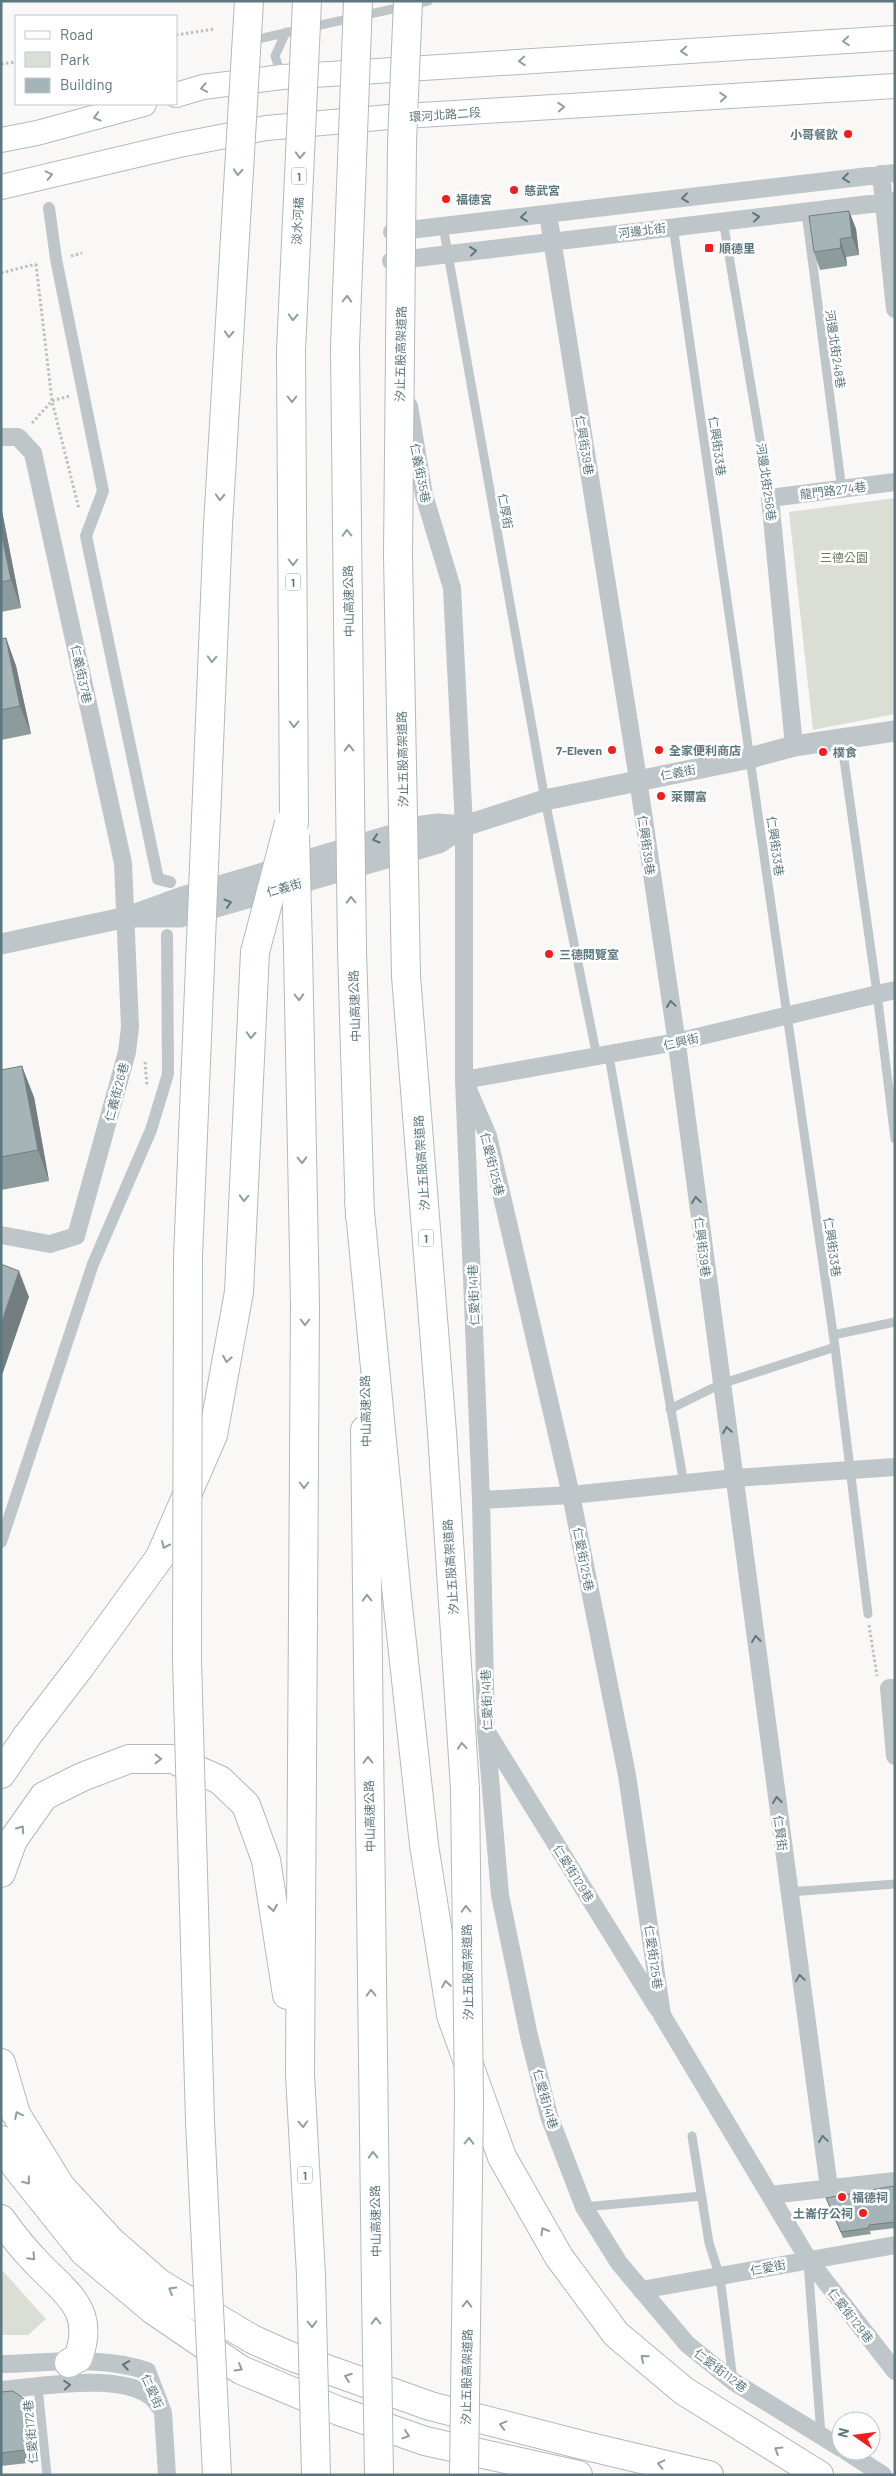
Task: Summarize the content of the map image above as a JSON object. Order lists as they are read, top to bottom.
{
  "streets": {
    "highway": [
      "1",
      "淡水河橋",
      "汐止五股高架道路",
      "中山高速公路"
    ],
    "main road": ["環河北路二段"],
    "street": [
      "河邊北街",
      "仁興街39巷",
      "仁義街35巷",
      "河邊北街256巷",
      "龍門路274巷",
      "仁義街37巷",
      "仁義街",
      "仁興街",
      "仁義街26巷",
      "仁愛街125巷",
      "仁愛街141巷",
      "仁賢街",
      "仁愛街129巷",
      "仁愛街",
      "仁愛街112巷"
    ],
    "lane": [
      "河邊北街248巷",
      "仁興街33巷",
      "仁厚街",
      "仁愛街172巷"
    ]
  },
  "crossings": [
    ["環河北路二段", "仁義街35巷"],
    ["1", "淡水河橋"],
    ["河邊北街", "河邊北街248巷"],
    ["河邊北街", "仁興街39巷"],
    ["河邊北街", "仁興街33巷"],
    ["河邊北街", "仁義街35巷"],
    ["河邊北街", "河邊北街256巷"],
    ["河邊北街", "仁厚街"],
    ["河邊北街248巷", "龍門路274巷"],
    ["仁興街39巷", "仁義街"],
    ["仁興街39巷", "仁興街"],
    ["仁興街39巷", "仁賢街"],
    ["仁興街33巷", "仁義街"],
    ["仁興街33巷", "仁興街"],
    ["仁義街35巷", "仁義街"],
    ["仁義街35巷", "仁愛街125巷"],
    ["河邊北街256巷", "龍門路274巷"],
    ["河邊北街256巷", "仁義街"],
    ["仁厚街", "仁義街"],
    ["仁厚街", "仁興街"],
    ["仁義街37巷", "仁義街"],
    ["仁義街37巷", "仁義街26巷"],
    ["仁義街", "仁義街26巷"],
    ["仁義街", "仁愛街125巷"],
    ["仁興街", "仁愛街125巷"],
    ["仁興街", "仁愛街141巷"],
    ["仁愛街125巷", "仁愛街141巷"],
    ["仁愛街125巷", "仁愛街129巷"],
    ["仁愛街125巷", "仁愛街"],
    ["仁愛街141巷", "仁愛街129巷"],
    ["仁愛街141巷", "仁愛街"],
    ["仁愛街141巷", "仁愛街112巷"],
    ["仁愛街129巷", "仁愛街"],
    ["仁愛街", "仁愛街112巷"],
    ["仁愛街", "仁愛街172巷"]
  ],
  "one_way": ["仁興街39巷", "仁賢街"],
  "parks": ["三德公園"],
  "places": {
    "other": [
      "小哥餐飲",
      "慈武宮",
      "福德宮",
      "7-Eleven",
      "全家便利商店",
      "樸食",
      "萊爾富",
      "三德閱覽室",
      "福德祠",
      "土崙仔公祠"
    ],
    "transit": ["順德里"]
  },
  "legend": ["Road", "Park", "Building"],
  "north": "left"
}
